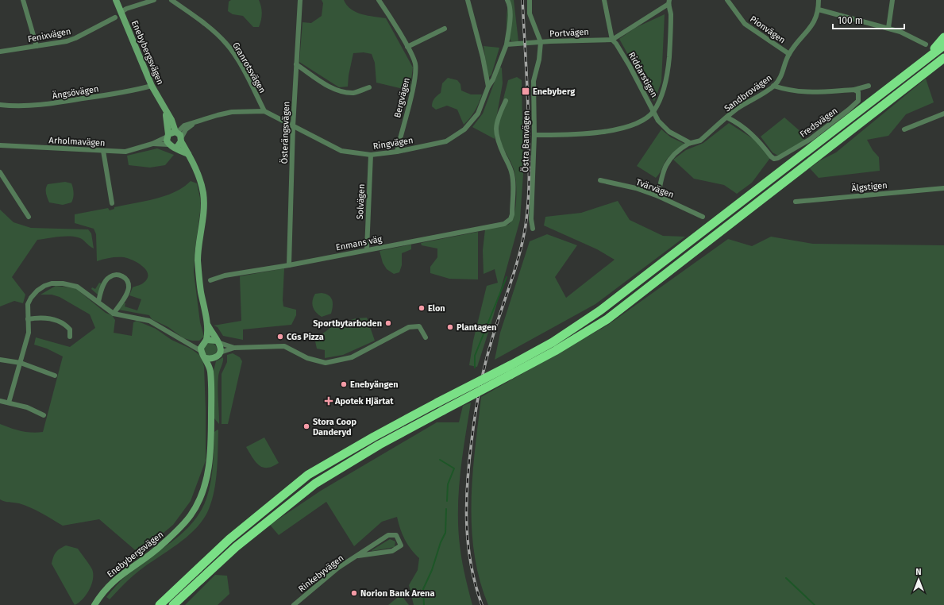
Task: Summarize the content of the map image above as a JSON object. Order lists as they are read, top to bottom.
{
  "streets": {
    "main road": ["Enebybergsvägen"],
    "street": [
      "Pionvägen",
      "Portvägen",
      "Fenixvägen",
      "Granrotsvägen",
      "Riddarstigen",
      "Ängsövägen",
      "Sandbrovägen",
      "Bergvägen",
      "Fredsvägen",
      "Österängsvägen",
      "Arholmavägen",
      "Östra Banvägen",
      "Ringvägen",
      "Älgstigen",
      "Tvärvägen",
      "Solvägen",
      "Enmans väg",
      "Rinkebyvägen"
    ]
  },
  "crossings": [
    ["Pionvägen", "Sandbrovägen"],
    ["Portvägen", "Riddarstigen"],
    ["Portvägen", "Östra Banvägen"],
    ["Enebybergsvägen", "Ängsövägen"],
    ["Enebybergsvägen", "Arholmavägen"],
    ["Enebybergsvägen", "Ringvägen"],
    ["Granrotsvägen", "Ringvägen"],
    ["Riddarstigen", "Sandbrovägen"],
    ["Sandbrovägen", "Fredsvägen"],
    ["Sandbrovägen", "Tvärvägen"],
    ["Bergvägen", "Ringvägen"],
    ["Österängsvägen", "Ringvägen"],
    ["Österängsvägen", "Enmans väg"],
    ["Arholmavägen", "Ringvägen"],
    ["Ringvägen", "Solvägen"],
    ["Solvägen", "Enmans väg"]
  ],
  "places": {
    "transit": ["Enebyberg"],
    "other": [
      "Elon",
      "Sportbytarboden",
      "Plantagen",
      "CGs Pizza",
      "Enebyängen",
      "Stora Coop Danderyd",
      "Norion Bank Arena"
    ],
    "health": ["Apotek Hjärtat"]
  },
  "scale_bar": "100 m",
  "north": "top"
}
